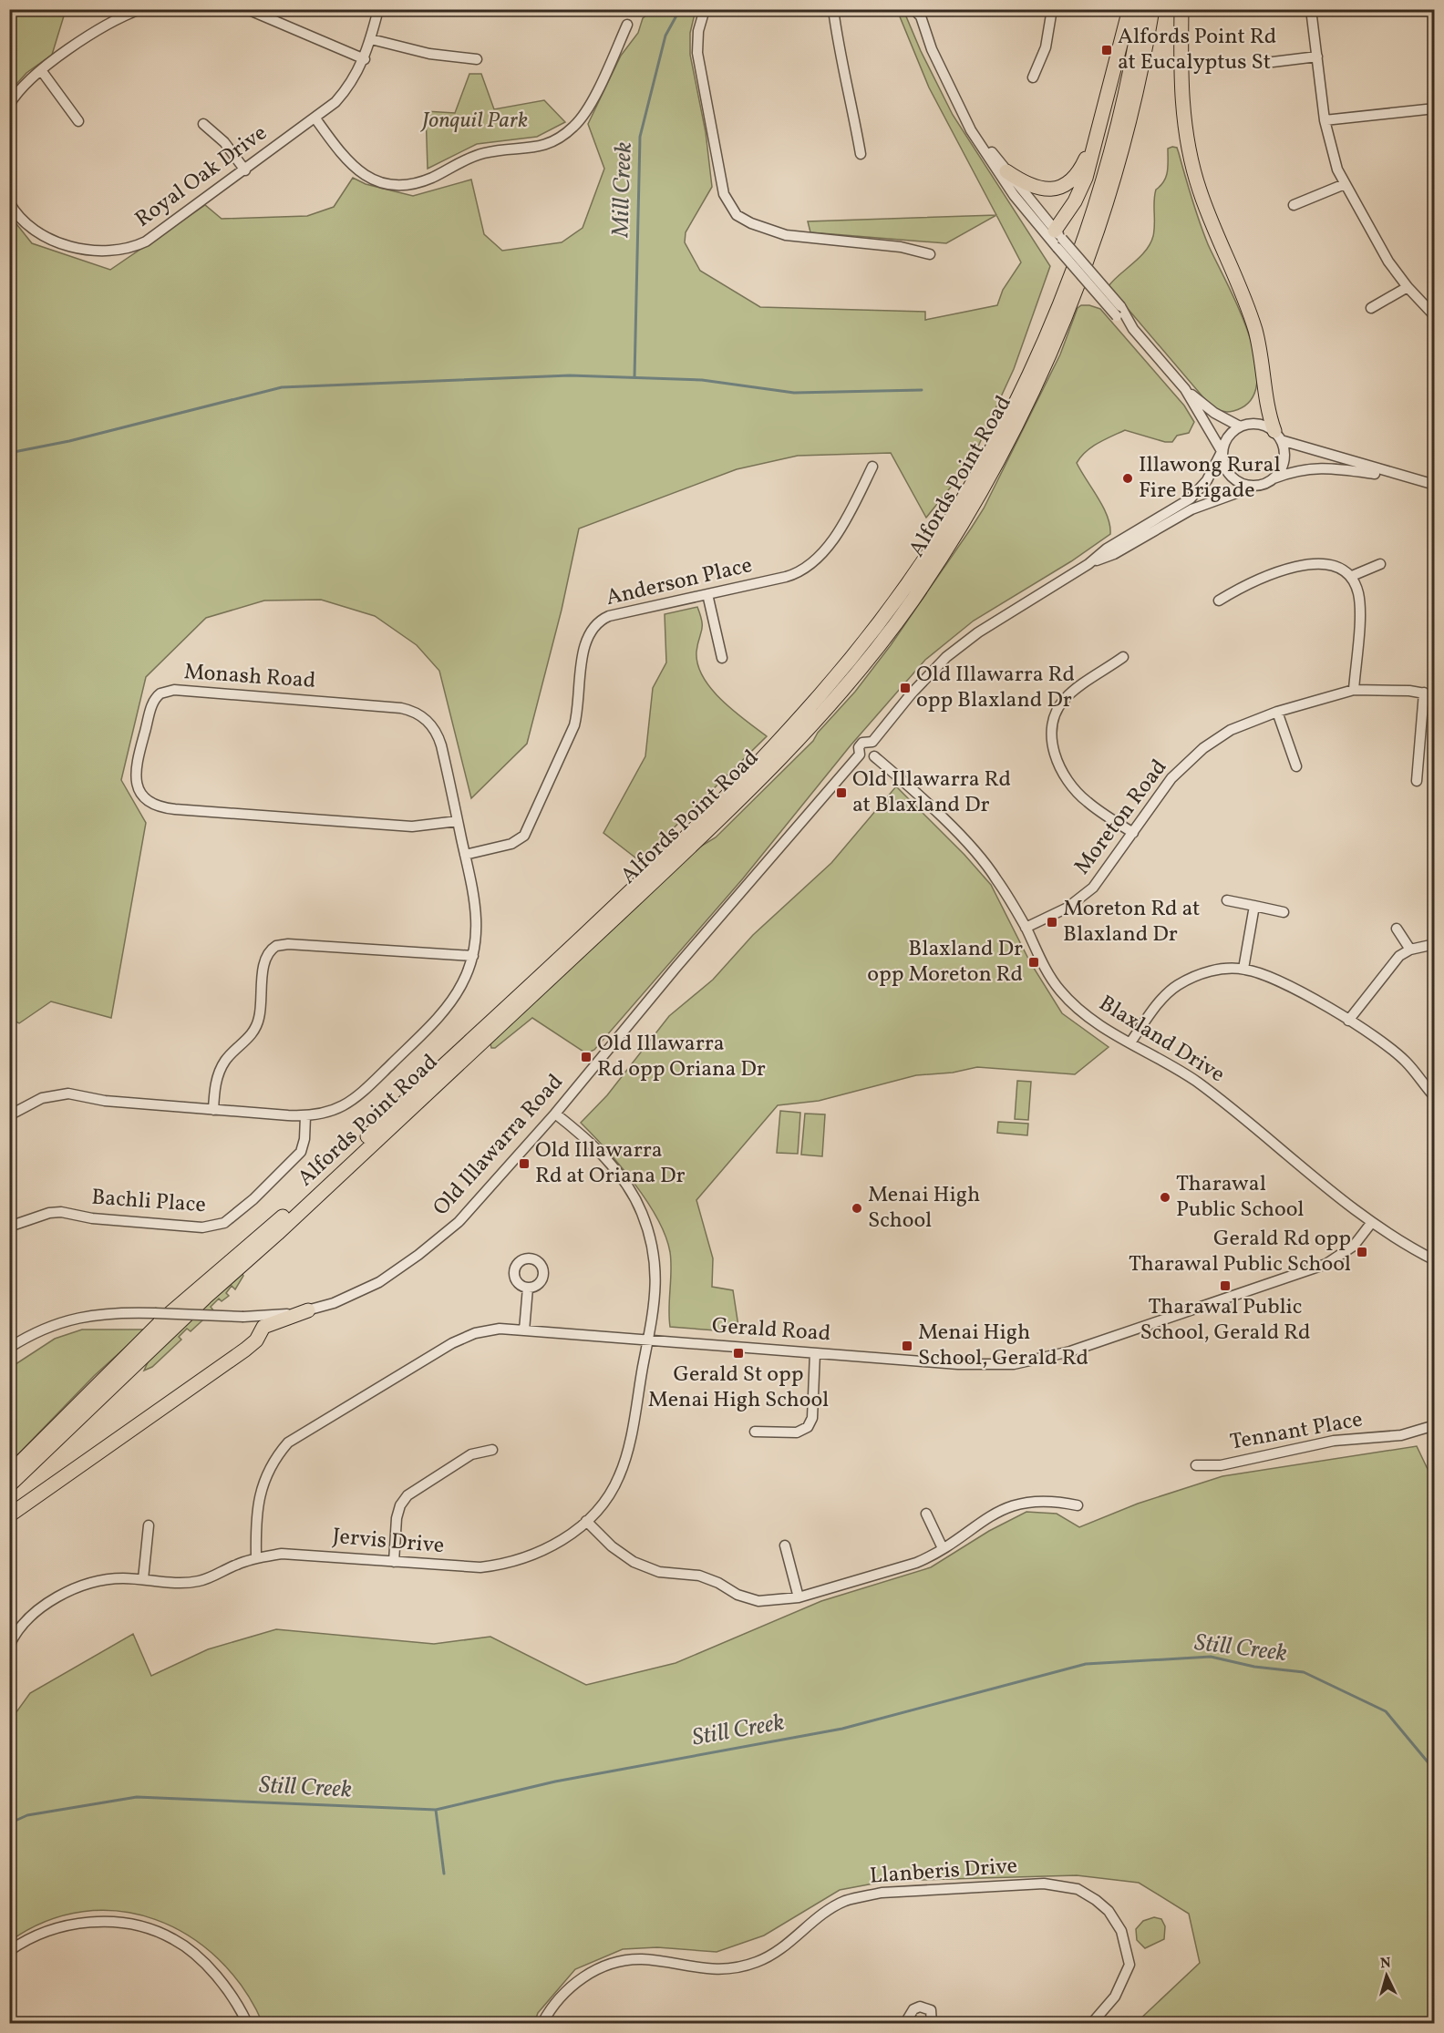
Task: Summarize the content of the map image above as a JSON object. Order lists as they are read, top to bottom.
{
  "streets": {
    "highway": ["Alfords Point Road"],
    "street": [
      "Royal Oak Drive",
      "Anderson Place",
      "Monash Road",
      "Moreton Road",
      "Blaxland Drive",
      "Old Illawarra Road",
      "Bachli Place",
      "Gerald Road",
      "Tennant Place",
      "Jervis Drive",
      "Llanberis Drive"
    ]
  },
  "crossings": [
    ["Anderson Place", "Monash Road"],
    ["Monash Road", "Bachli Place"],
    ["Moreton Road", "Blaxland Drive"],
    ["Blaxland Drive", "Old Illawarra Road"],
    ["Blaxland Drive", "Gerald Road"],
    ["Old Illawarra Road", "Jervis Drive"],
    ["Gerald Road", "Jervis Drive"]
  ],
  "water": ["Mill Creek", "Still Creek"],
  "parks": ["Jonquil Park"],
  "places": {
    "transit": [
      "Alfords Point Rd at Eucalyptus St",
      "Old Illawarra Rd opp Blaxland Dr",
      "Old Illawarra Rd at Blaxland Dr",
      "Moreton Rd at Blaxland Dr",
      "Blaxland Dr opp Moreton Rd",
      "Old Illawarra Rd opp Oriana Dr",
      "Old Illawarra Rd at Oriana Dr",
      "Gerald Rd opp Tharawal Public School",
      "Tharawal Public School, Gerald Rd",
      "Menai High School, Gerald Rd",
      "Gerald St opp Menai High School"
    ],
    "other": ["Illawong Rural Fire Brigade", "Tharawal Public School", "Menai High School"]
  },
  "north": "top"
}
